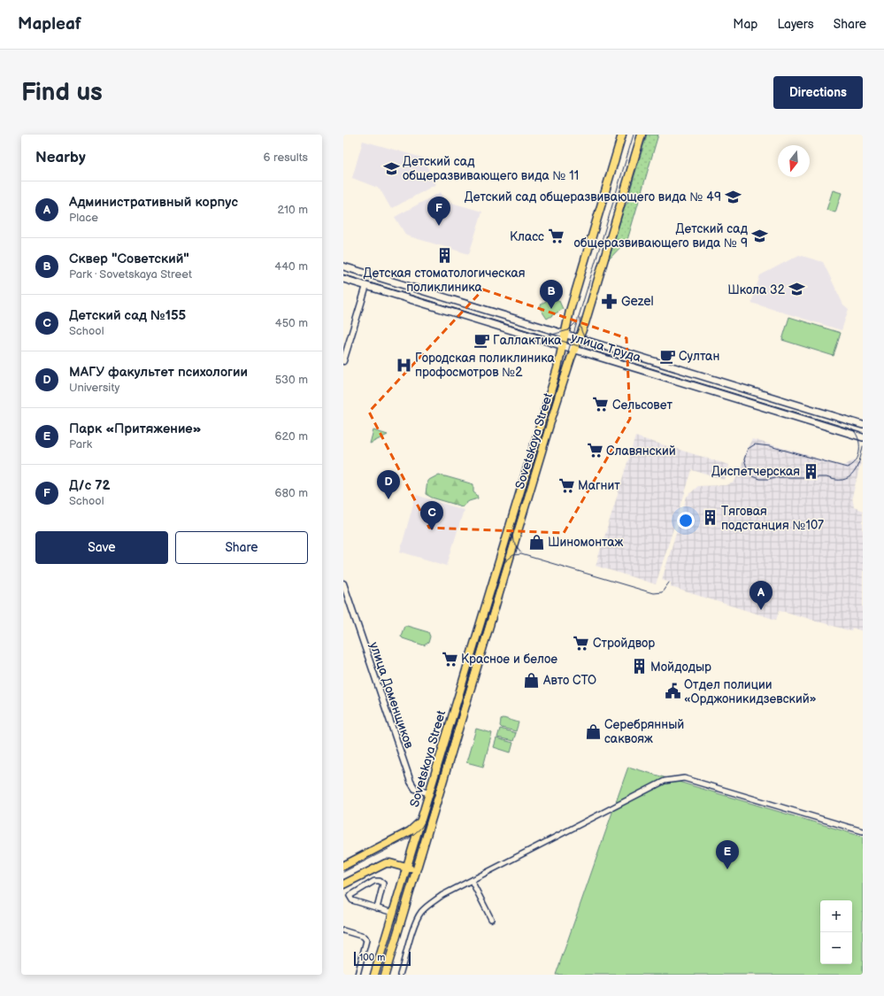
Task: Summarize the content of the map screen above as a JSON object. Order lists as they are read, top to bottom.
{
  "streets": {
    "main road": ["улица Труда", "Sovetskaya Street", "улица Доменщиков"]
  },
  "crossings": [
    ["улица Труда", "Sovetskaya Street"],
    ["Sovetskaya Street", "улица Доменщиков"]
  ],
  "places": {
    "school or university": [
      "Детский сад общеразвивающего вида № 11",
      "Детский сад общеразвивающего вида № 49",
      "Детский сад общеразвивающего вида № 9",
      "Школа 32"
    ],
    "supermarket": [
      "Класс",
      "Сельсовет",
      "Славянский",
      "Магнит",
      "Стройдвор",
      "Красное и белое"
    ],
    "building": [
      "Детская стоматологическая поликлиника",
      "Диспетчерская",
      "Тяговая подстанция №107",
      "Мойдодыр"
    ],
    "pharmacy": ["Gezel"],
    "cafe": ["Галлактика", "Султан"],
    "hospital": ["Городская поликлиника профосмотров №2"],
    "shop": ["Шиномонтаж", "Авто СТО", "Серебрянный саквояж"],
    "public building": ["Отдел полиции «Орджоникидзевский»"]
  },
  "scale_bar": "100 m",
  "north": "bottom",
  "page": {
    "header": "Mapleaf",
    "nav": ["Map", "Layers", "Share"],
    "buttons": [
      "Directions",
      ["Save", "Share"]
    ],
    "title": "Find us",
    "heading": ["Nearby", "6 results"],
    "list": [
      {
        "mark": "A",
        "name": "Административный корпус",
        "note": "Place",
        "value": "210 m"
      },
      {
        "mark": "B",
        "name": "Сквер \"Советский\"",
        "note": "Park · Sovetskaya Street",
        "value": "440 m"
      },
      {
        "mark": "C",
        "name": "Детский сад №155",
        "note": "School",
        "value": "450 m"
      },
      {
        "mark": "D",
        "name": "МАГУ факультет психологии",
        "note": "University",
        "value": "530 m"
      },
      {
        "mark": "E",
        "name": "Парк «Притяжение»",
        "note": "Park",
        "value": "620 m"
      },
      {
        "mark": "F",
        "name": "Д/с 72",
        "note": "School",
        "value": "680 m"
      }
    ],
    "pins": [
      "F",
      "B",
      "D",
      "C",
      "A",
      "E"
    ],
    "map_buttons": ["+", "−"],
    "scale": "100 m"
  }
}
